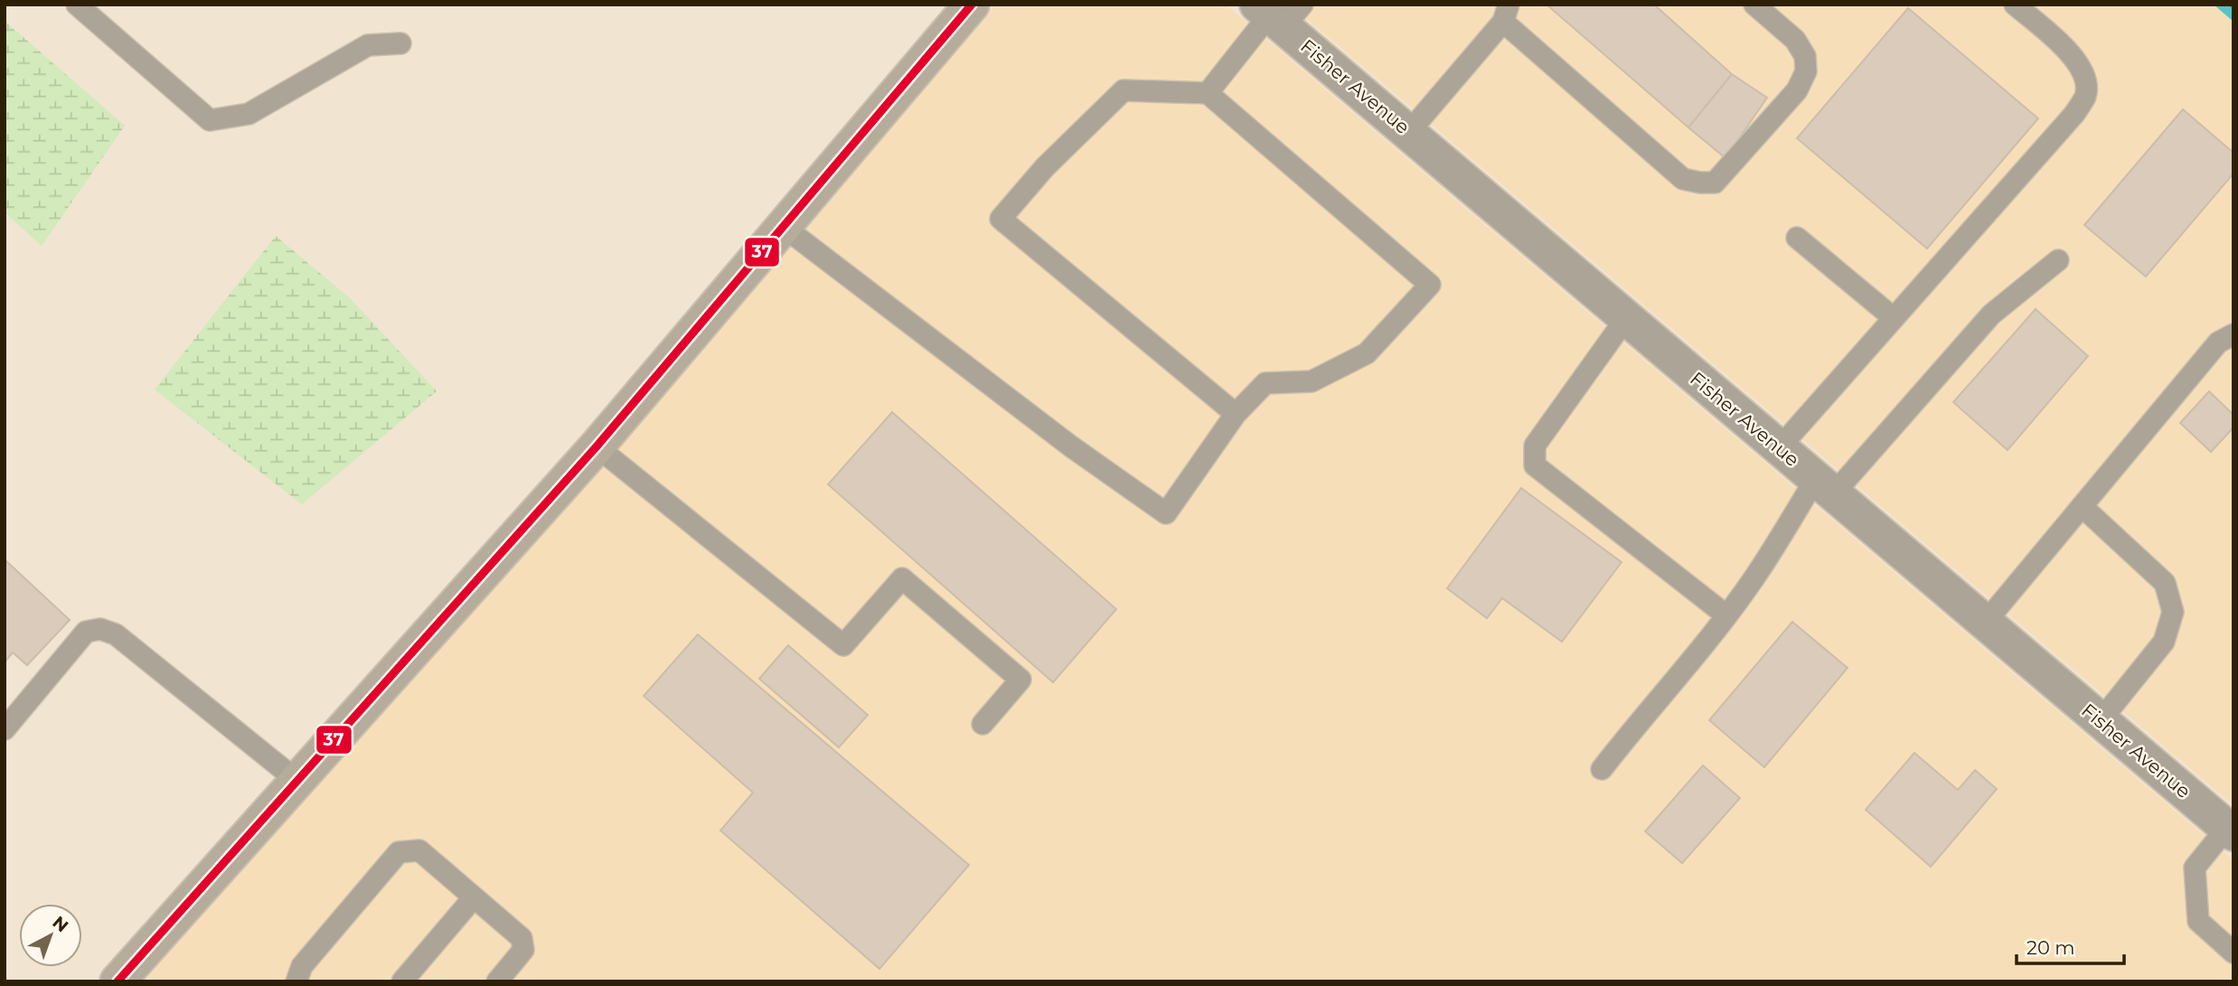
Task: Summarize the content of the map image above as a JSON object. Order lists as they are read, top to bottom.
{
  "streets": {
    "street": ["Fisher Avenue"]
  },
  "lines": ["transit line 37"],
  "scale_bar": "20 m",
  "north": "top right"
}
